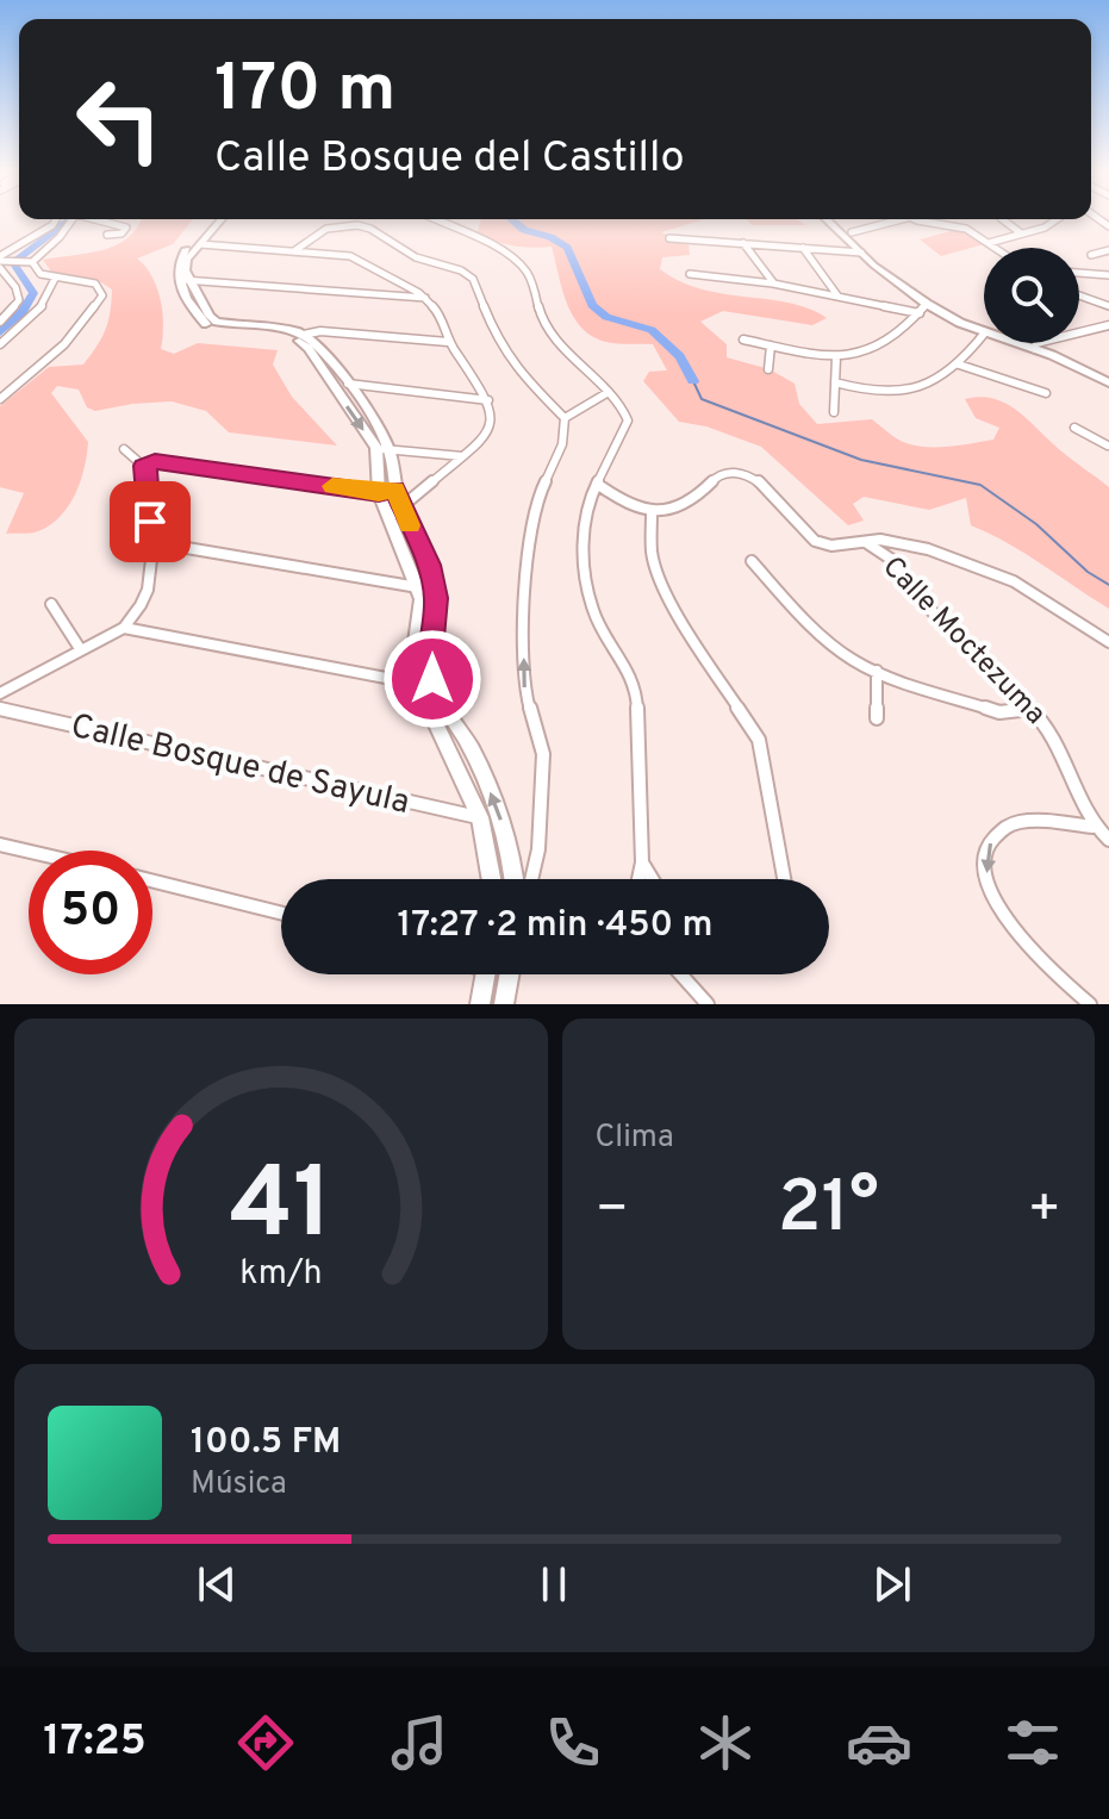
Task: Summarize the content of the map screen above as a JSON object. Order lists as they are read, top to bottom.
{
  "streets": {
    "street": ["Calle Moctezuma", "Calle Bosque de Sayula"]
  },
  "page": {
    "turn": ["170 m", "Calle Bosque del Castillo"],
    "limit": "50",
    "trip": "17:27 · 2 min · 450 m",
    "tile": "Clima",
    "heat": ["−", "21°", "+"],
    "song": ["100.5 FM", "Música"],
    "tabs": "17:25",
    "gauge": ["41", "km/h"]
  }
}
